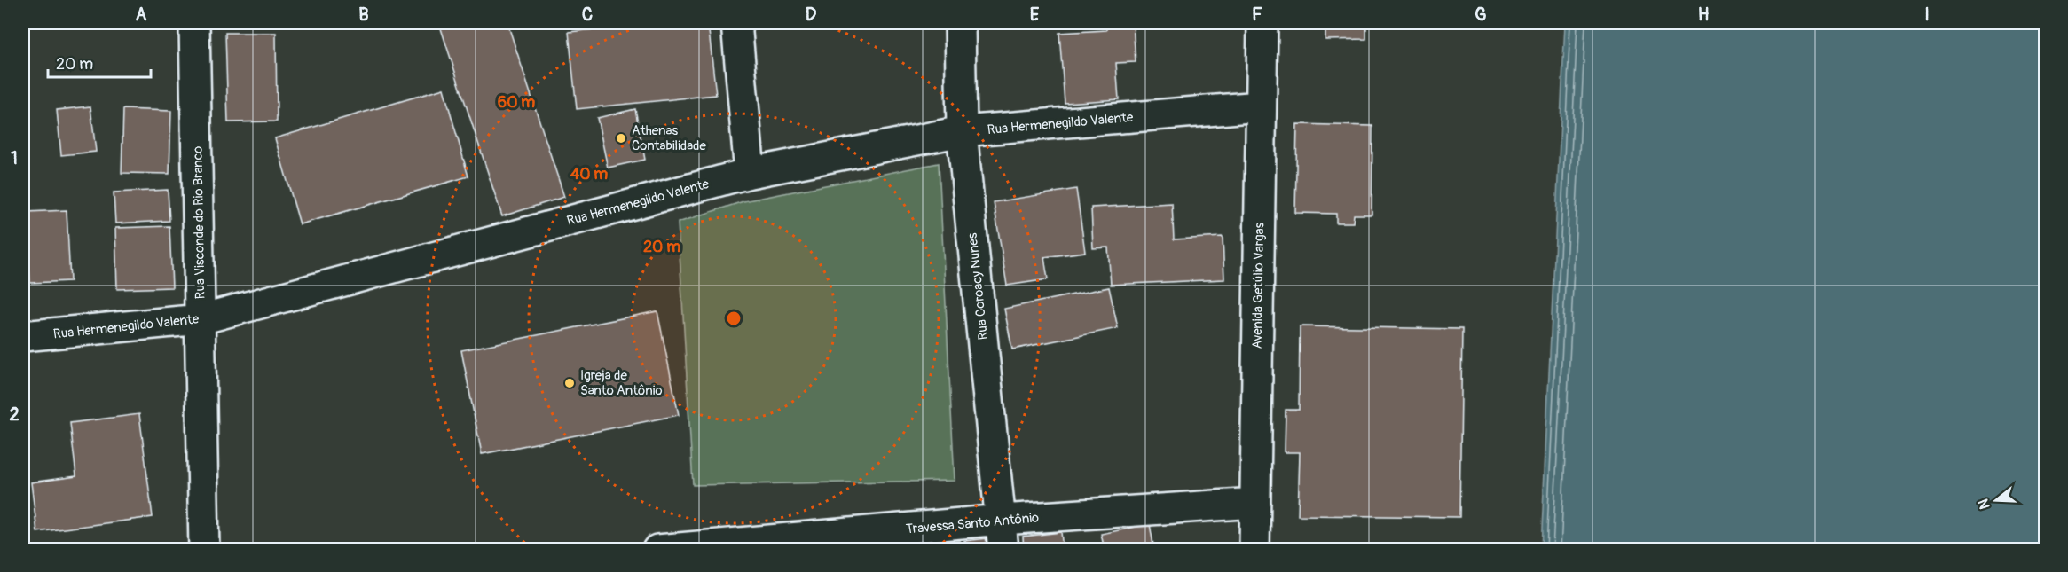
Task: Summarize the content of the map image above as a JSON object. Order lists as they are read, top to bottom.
{
  "streets": {
    "street": [
      "Rua Hermenegildo Valente",
      "Rua Visconde do Rio Branco",
      "Avenida Getúlio Vargas",
      "Rua Coroacy Nunes",
      "Travessa Santo Antônio"
    ]
  },
  "crossings": [
    ["Rua Hermenegildo Valente", "Rua Visconde do Rio Branco"],
    ["Rua Hermenegildo Valente", "Avenida Getúlio Vargas"],
    ["Rua Hermenegildo Valente", "Rua Coroacy Nunes"],
    ["Avenida Getúlio Vargas", "Travessa Santo Antônio"],
    ["Rua Coroacy Nunes", "Travessa Santo Antônio"]
  ],
  "places": ["Athenas Contabilidade", "Igreja de Santo Antônio"],
  "scale_bar": "20 m",
  "north": "left",
  "grid": {
    "columns": [
      "A",
      "B",
      "C",
      "D",
      "E",
      "F",
      "G",
      "H",
      "I"
    ],
    "rows": ["1", "2"]
  },
  "rings": ["60 m", "40 m", "20 m"]
}
